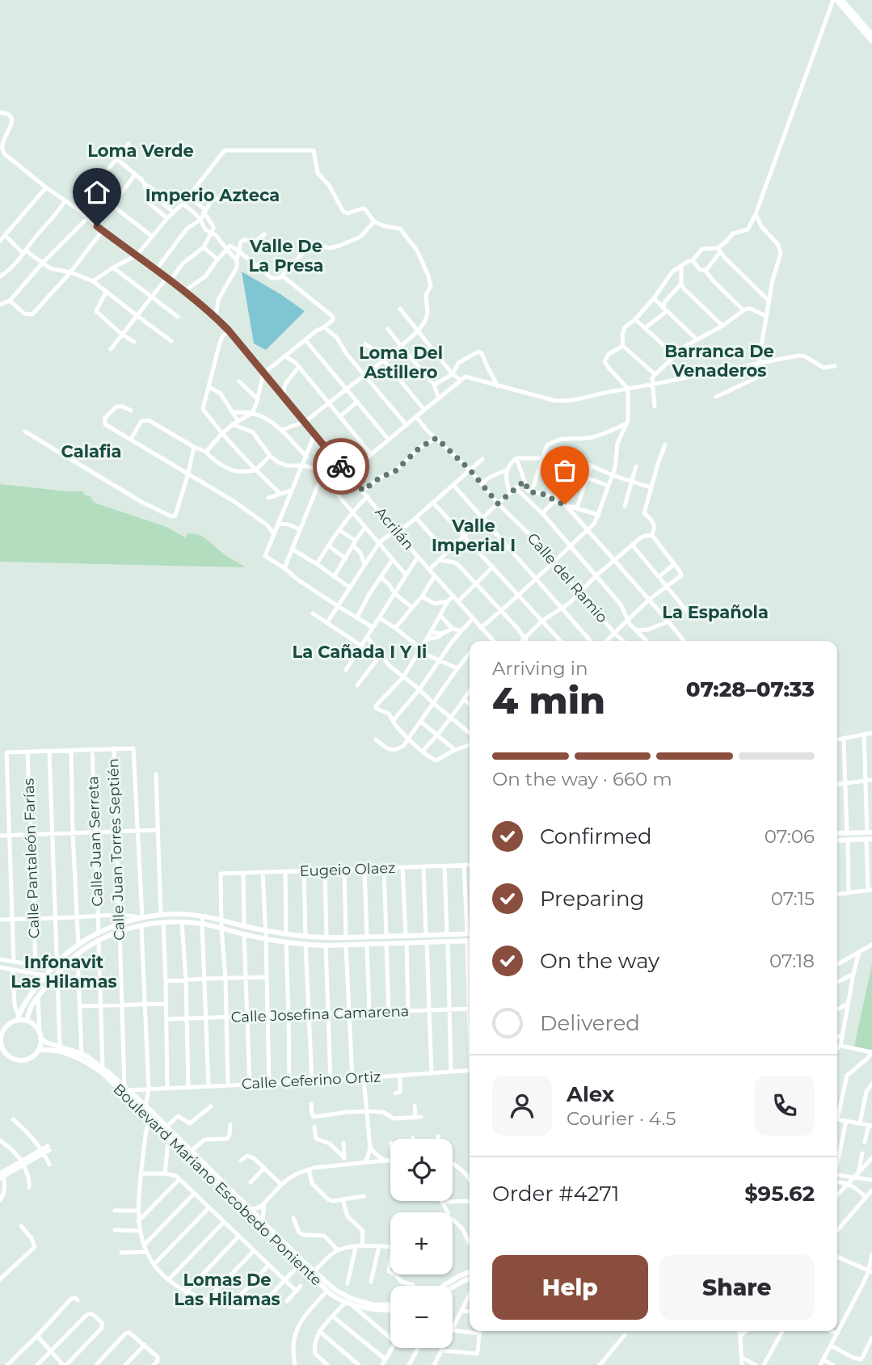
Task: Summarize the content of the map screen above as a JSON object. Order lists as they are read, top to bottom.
{
  "streets": {
    "street": [
      "Acrilán",
      "Calle del Ramio",
      "Calle Juan Serreta",
      "Calle Juan Torres Septién",
      "Calle Pantaleón Farías",
      "Eugeio Olaez",
      "Calle Josefina Camarena",
      "Calle Ceferino Ortiz",
      "Boulevard Mariano Escobedo Poniente"
    ]
  },
  "crossings": [
    ["Calle Juan Torres Septién", "Calle Ceferino Ortiz"],
    ["Calle Juan Torres Septién", "Boulevard Mariano Escobedo Poniente"],
    ["Calle Ceferino Ortiz", "Boulevard Mariano Escobedo Poniente"]
  ],
  "districts": [
    "Loma Verde",
    "Imperio Azteca",
    "Valle De La Presa",
    "Barranca De Venaderos",
    "Loma Del Astillero",
    "Calafia",
    "Valle Imperial I",
    "La Española",
    "La Cañada I Y Ii",
    "Infonavit Las Hilamas",
    "Lomas De Las Hilamas"
  ],
  "page": {
    "heading": ["4 min", "Arriving in", "07:28–07:33"],
    "panel": [
      "Alex",
      "Courier · 4.5",
      "Order #4271",
      "$95.62"
    ],
    "bar": "On the way · 660 m",
    "list": [
      ["Confirmed", "07:06"],
      ["Preparing", "07:15"],
      ["On the way", "07:18"],
      "Delivered"
    ],
    "map_buttons": ["+", "−"],
    "buttons": ["Help", "Share"]
  }
}
